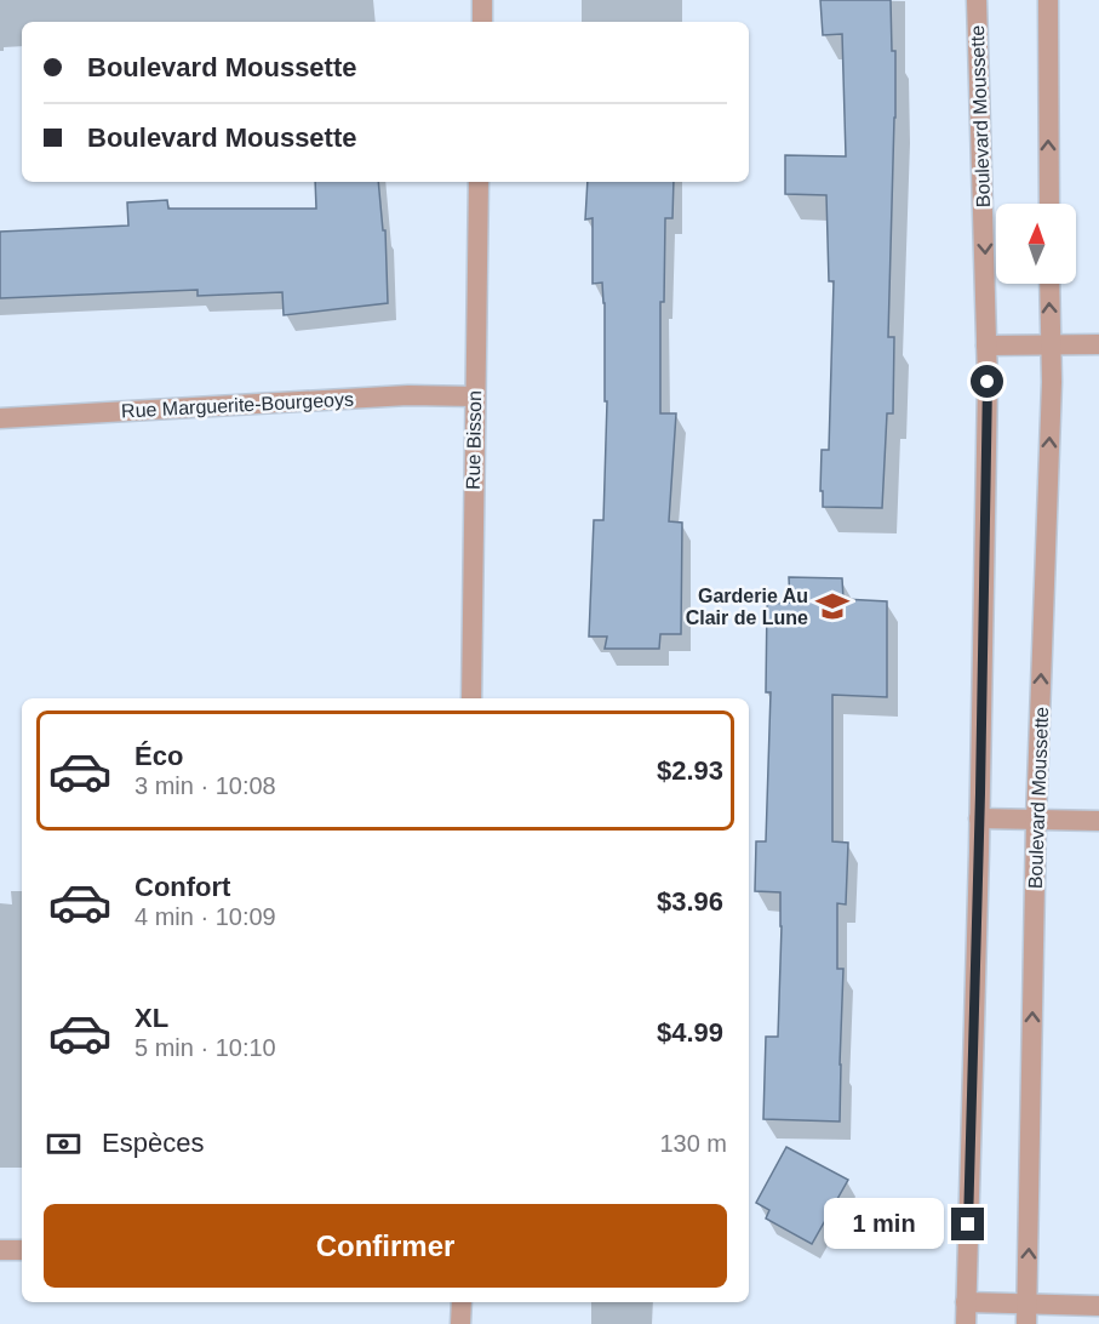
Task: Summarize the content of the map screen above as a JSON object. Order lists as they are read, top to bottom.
{
  "streets": {
    "street": ["Boulevard Moussette", "Rue Marguerite-Bourgeoys", "Rue Bisson"]
  },
  "crossings": [
    ["Rue Marguerite-Bourgeoys", "Rue Bisson"]
  ],
  "places": {
    "school or university": ["Garderie Au Clair de Lune"]
  },
  "north": "top",
  "page": {
    "banner": ["Boulevard Moussette", "Boulevard Moussette"],
    "list": [
      {
        "name": "Éco",
        "note": "3 min · 10:08",
        "value": "$2.93"
      },
      {
        "name": "Confort",
        "note": "4 min · 10:09",
        "value": "$3.96"
      },
      {
        "name": "XL",
        "note": "5 min · 10:10",
        "value": "$4.99"
      }
    ],
    "pay": ["Espèces", "130 m"],
    "buttons": "Confirmer",
    "bubble": "1 min"
  }
}
